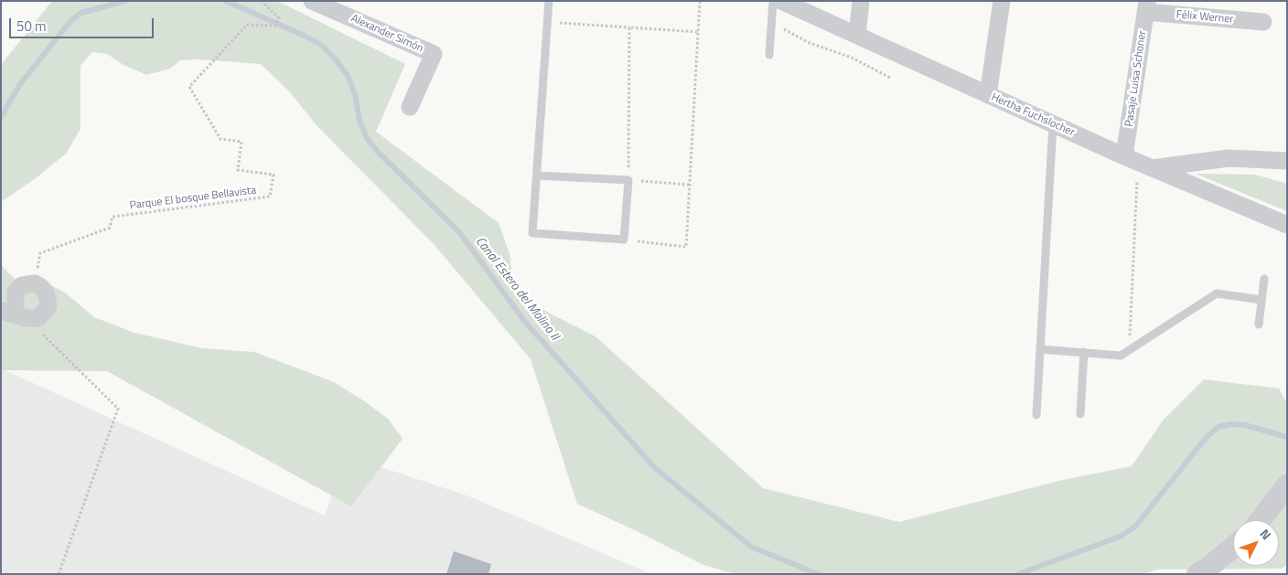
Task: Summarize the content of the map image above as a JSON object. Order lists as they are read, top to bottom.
{
  "streets": {
    "street": [
      "Félix Werner",
      "Alexander Simón",
      "Pasaje Luisa Schoner",
      "Hertha Fuchslocher"
    ],
    "path": ["Parque El bosque Bellavista"]
  },
  "crossings": [
    ["Félix Werner", "Pasaje Luisa Schoner"],
    ["Pasaje Luisa Schoner", "Hertha Fuchslocher"]
  ],
  "water": ["Canal Estero del Molino II"],
  "scale_bar": "50 m",
  "north": "top right"
}
